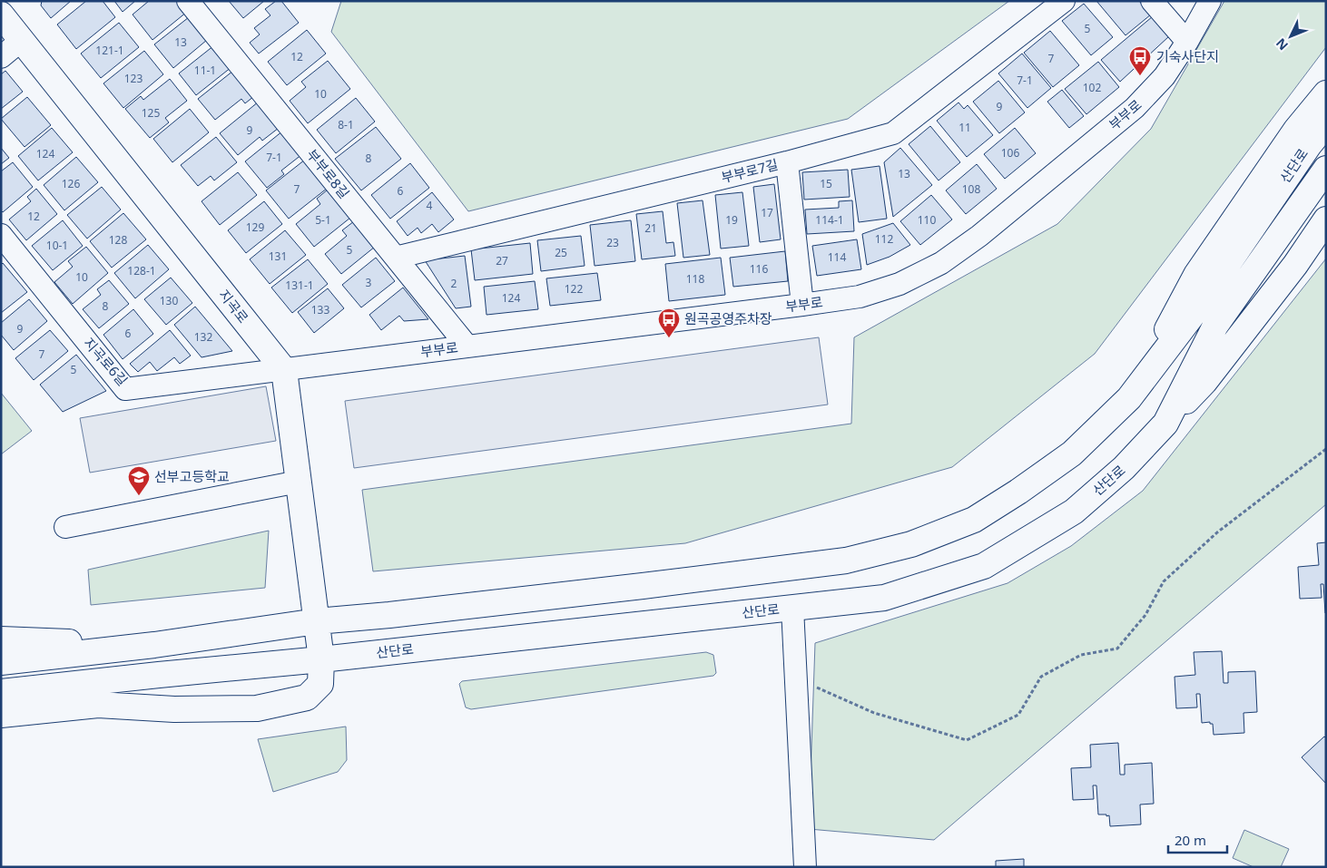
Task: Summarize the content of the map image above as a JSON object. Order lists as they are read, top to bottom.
{
  "streets": {
    "main road": ["산단로", "지곡로"],
    "street": [
      "부부로",
      "부부로7길",
      "부부로8길",
      "지곡로6길"
    ]
  },
  "crossings": [
    ["부부로", "부부로8길"],
    ["부부로", "지곡로"],
    ["부부로", "지곡로6길"],
    ["부부로7길", "부부로8길"],
    ["지곡로", "지곡로6길"]
  ],
  "places": {
    "bus stop": ["기숙사단지", "원곡공영주차장"],
    "school or university": ["선부고등학교"]
  },
  "house_numbers": [
    "5",
    "13",
    "121-1",
    "12",
    "7",
    "11-1",
    "123",
    "7-1",
    "102",
    "10",
    "9",
    "125",
    "8-1",
    "11",
    "9",
    "106",
    "124",
    "7-1",
    "8",
    "13",
    "126",
    "15",
    "7",
    "108",
    "6",
    "4",
    "17",
    "12",
    "5-1",
    "19",
    "114-1",
    "110",
    "129",
    "21",
    "112",
    "128",
    "23",
    "10-1",
    "5",
    "25",
    "131",
    "114",
    "27",
    "116",
    "128-1",
    "10",
    "118",
    "3",
    "2",
    "131-1",
    "122",
    "124",
    "130",
    "8",
    "133",
    "9",
    "6",
    "132",
    "7",
    "5"
  ],
  "scale_bar": "20 m",
  "north": "bottom left"
}
